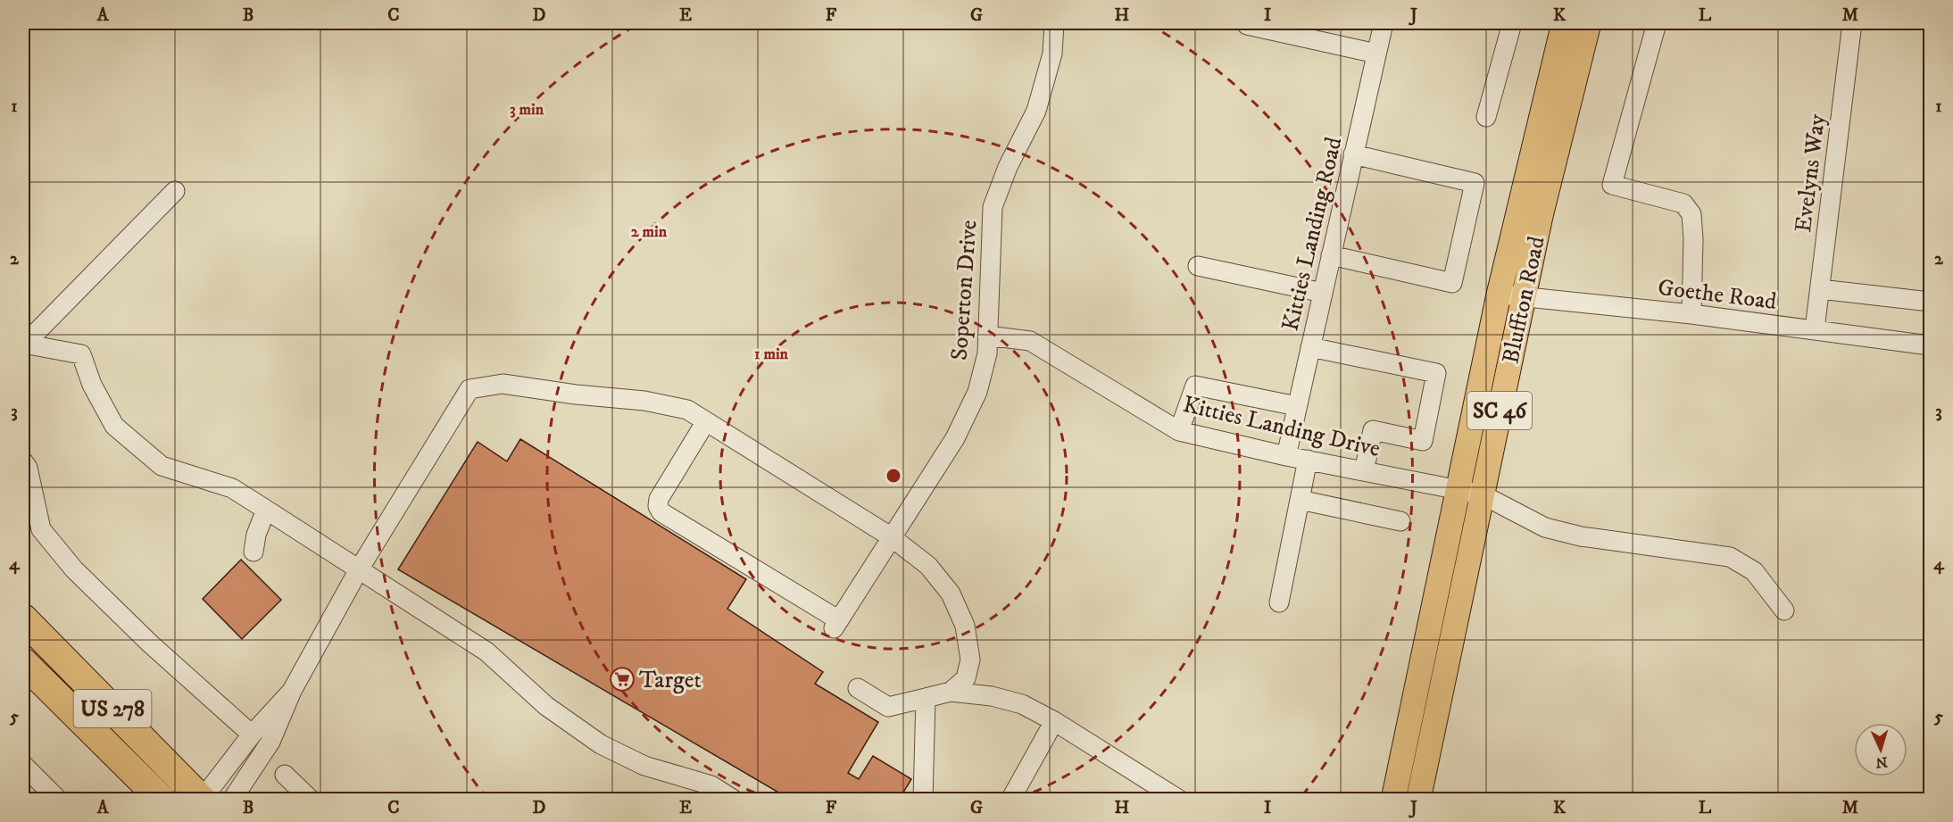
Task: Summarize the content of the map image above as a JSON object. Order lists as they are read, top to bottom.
{
  "streets": {
    "highway": ["US 278"],
    "main road": ["Bluffton Road", "SC 46"],
    "street": [
      "Evelyns Way",
      "Kitties Landing Road",
      "Soperton Drive",
      "Goethe Road",
      "Kitties Landing Drive"
    ]
  },
  "crossings": [
    ["Evelyns Way", "Goethe Road"],
    ["Kitties Landing Road", "Kitties Landing Drive"],
    ["Soperton Drive", "Kitties Landing Drive"],
    ["Goethe Road", "Bluffton Road"],
    ["Bluffton Road", "Kitties Landing Drive"]
  ],
  "places": {
    "supermarket": ["Target"]
  },
  "north": "bottom",
  "grid": {
    "columns": [
      "A",
      "B",
      "C",
      "D",
      "E",
      "F",
      "G",
      "H",
      "I",
      "J",
      "K",
      "L",
      "M"
    ],
    "rows": [
      "1",
      "2",
      "3",
      "4",
      "5"
    ]
  },
  "rings": ["3 min", "2 min", "1 min"]
}
